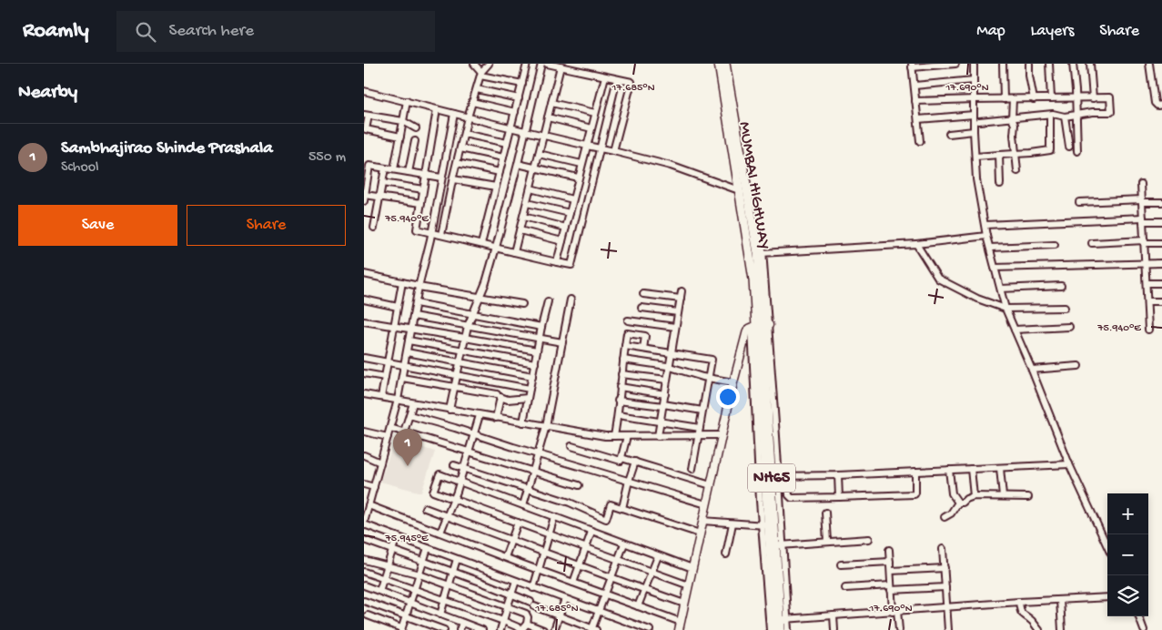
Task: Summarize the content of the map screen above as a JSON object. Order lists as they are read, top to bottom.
{
  "streets": {
    "highway": ["MUMBAI HIGHWAY", "NH65"]
  },
  "crossings": [
    ["MUMBAI HIGHWAY", "NH65"]
  ],
  "page": {
    "header": "Roamly",
    "search": "Search here",
    "nav": ["Map", "Layers", "Share"],
    "heading": "Nearby",
    "list": [
      {
        "mark": "1",
        "name": "Sambhajirao Shinde Prashala",
        "note": "School",
        "value": "550 m"
      }
    ],
    "buttons": ["Save", "Share"],
    "pins": "1",
    "map_buttons": ["+", "−"]
  },
  "coordinates": [
    "17.685°N",
    "17.690°N",
    "75.940°E",
    "75.945°E"
  ]
}
